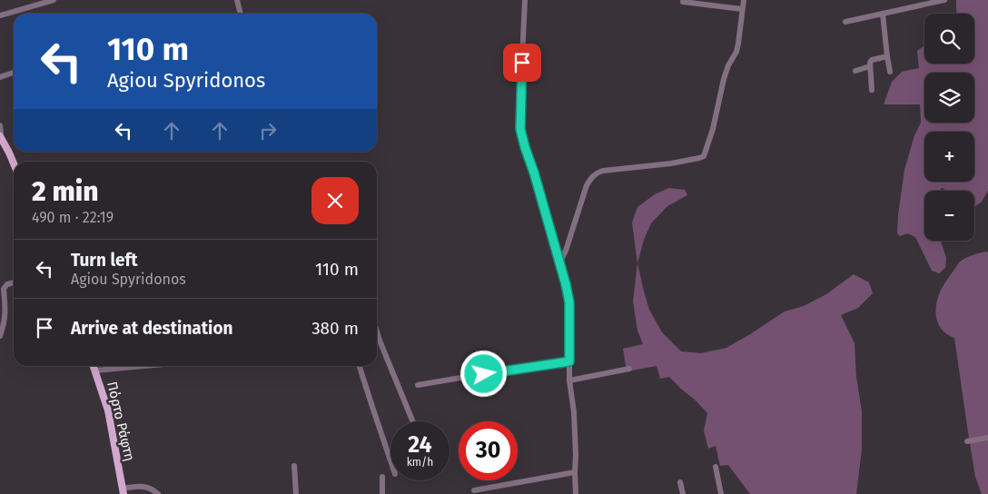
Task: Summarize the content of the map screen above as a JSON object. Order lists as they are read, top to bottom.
{
  "streets": {
    "main road": ["Πόρτο Ράφτη"]
  },
  "page": {
    "map_buttons": ["+", "−"],
    "turn": ["110 m", "Agiou Spyridonos"],
    "heading": ["2 min", "490 m · 22:19"],
    "list": [
      {
        "name": "Turn left",
        "note": "Agiou Spyridonos",
        "value": "110 m"
      },
      {
        "name": "Arrive at destination",
        "value": "380 m"
      }
    ],
    "speed": "24 km/h",
    "limit": "30"
  }
}
